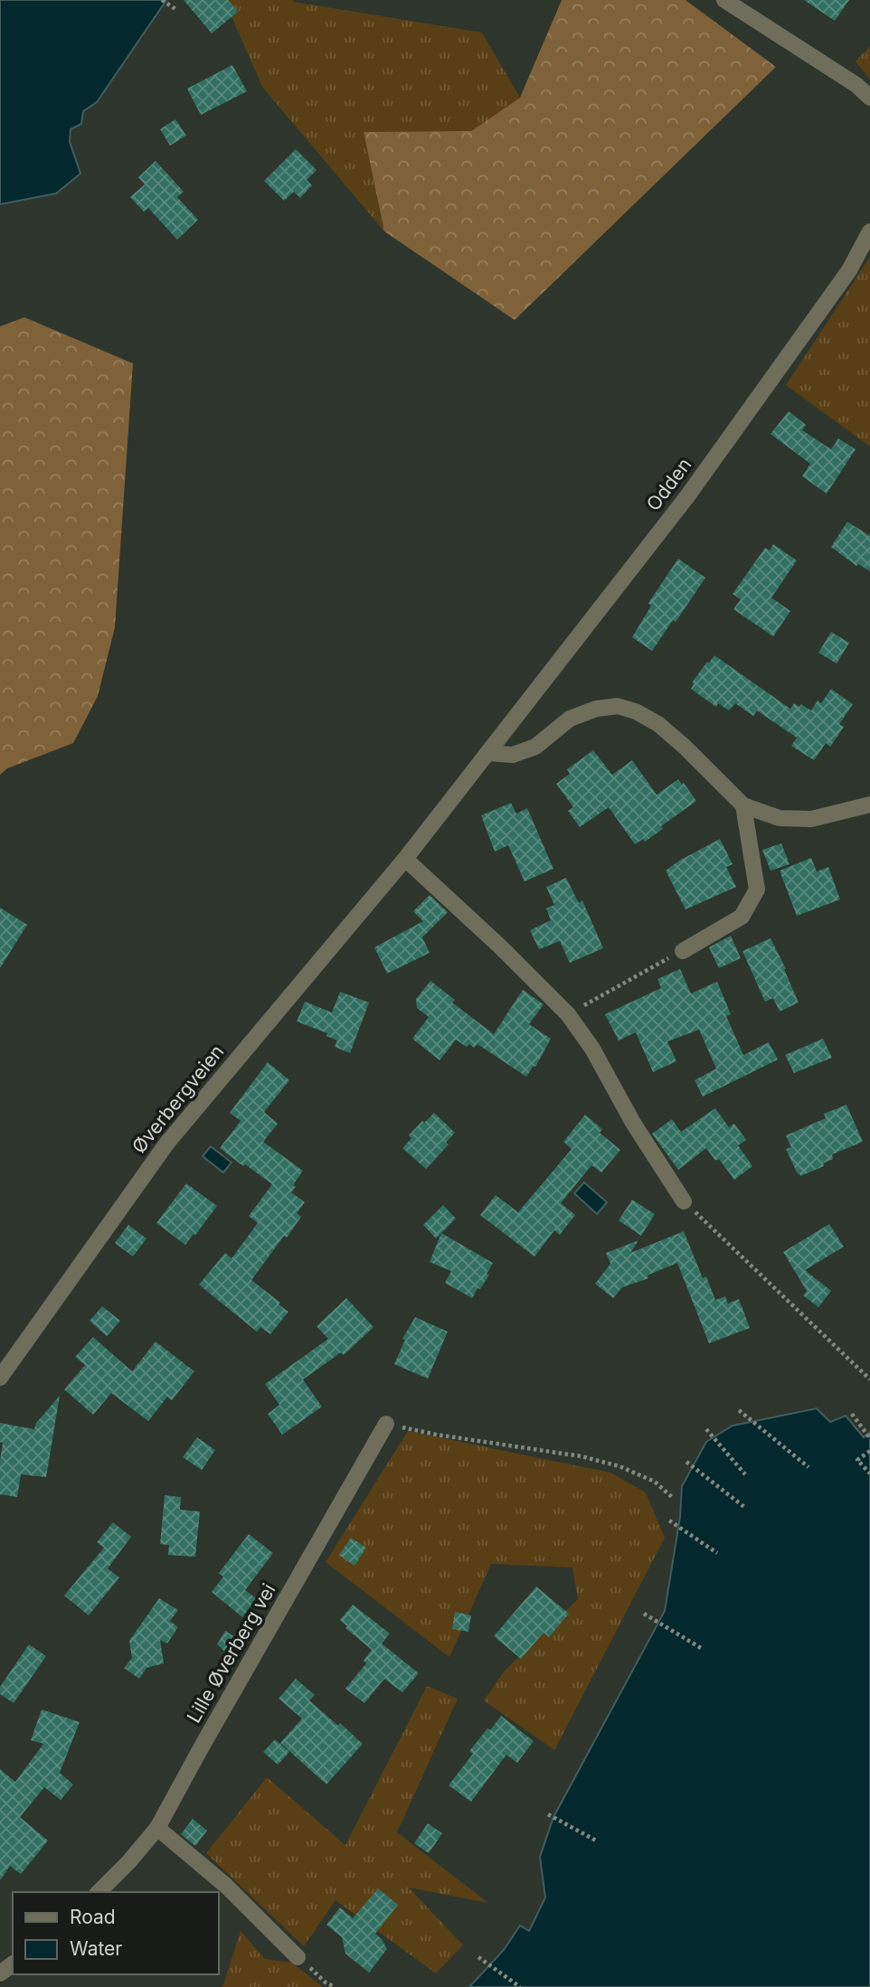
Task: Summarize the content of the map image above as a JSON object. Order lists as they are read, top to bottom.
{
  "streets": {
    "street": ["Odden", "Øverbergveien", "Lille Øverberg vei"]
  },
  "crossings": [
    ["Odden", "Øverbergveien"]
  ],
  "legend": ["Road", "Water"]
}
